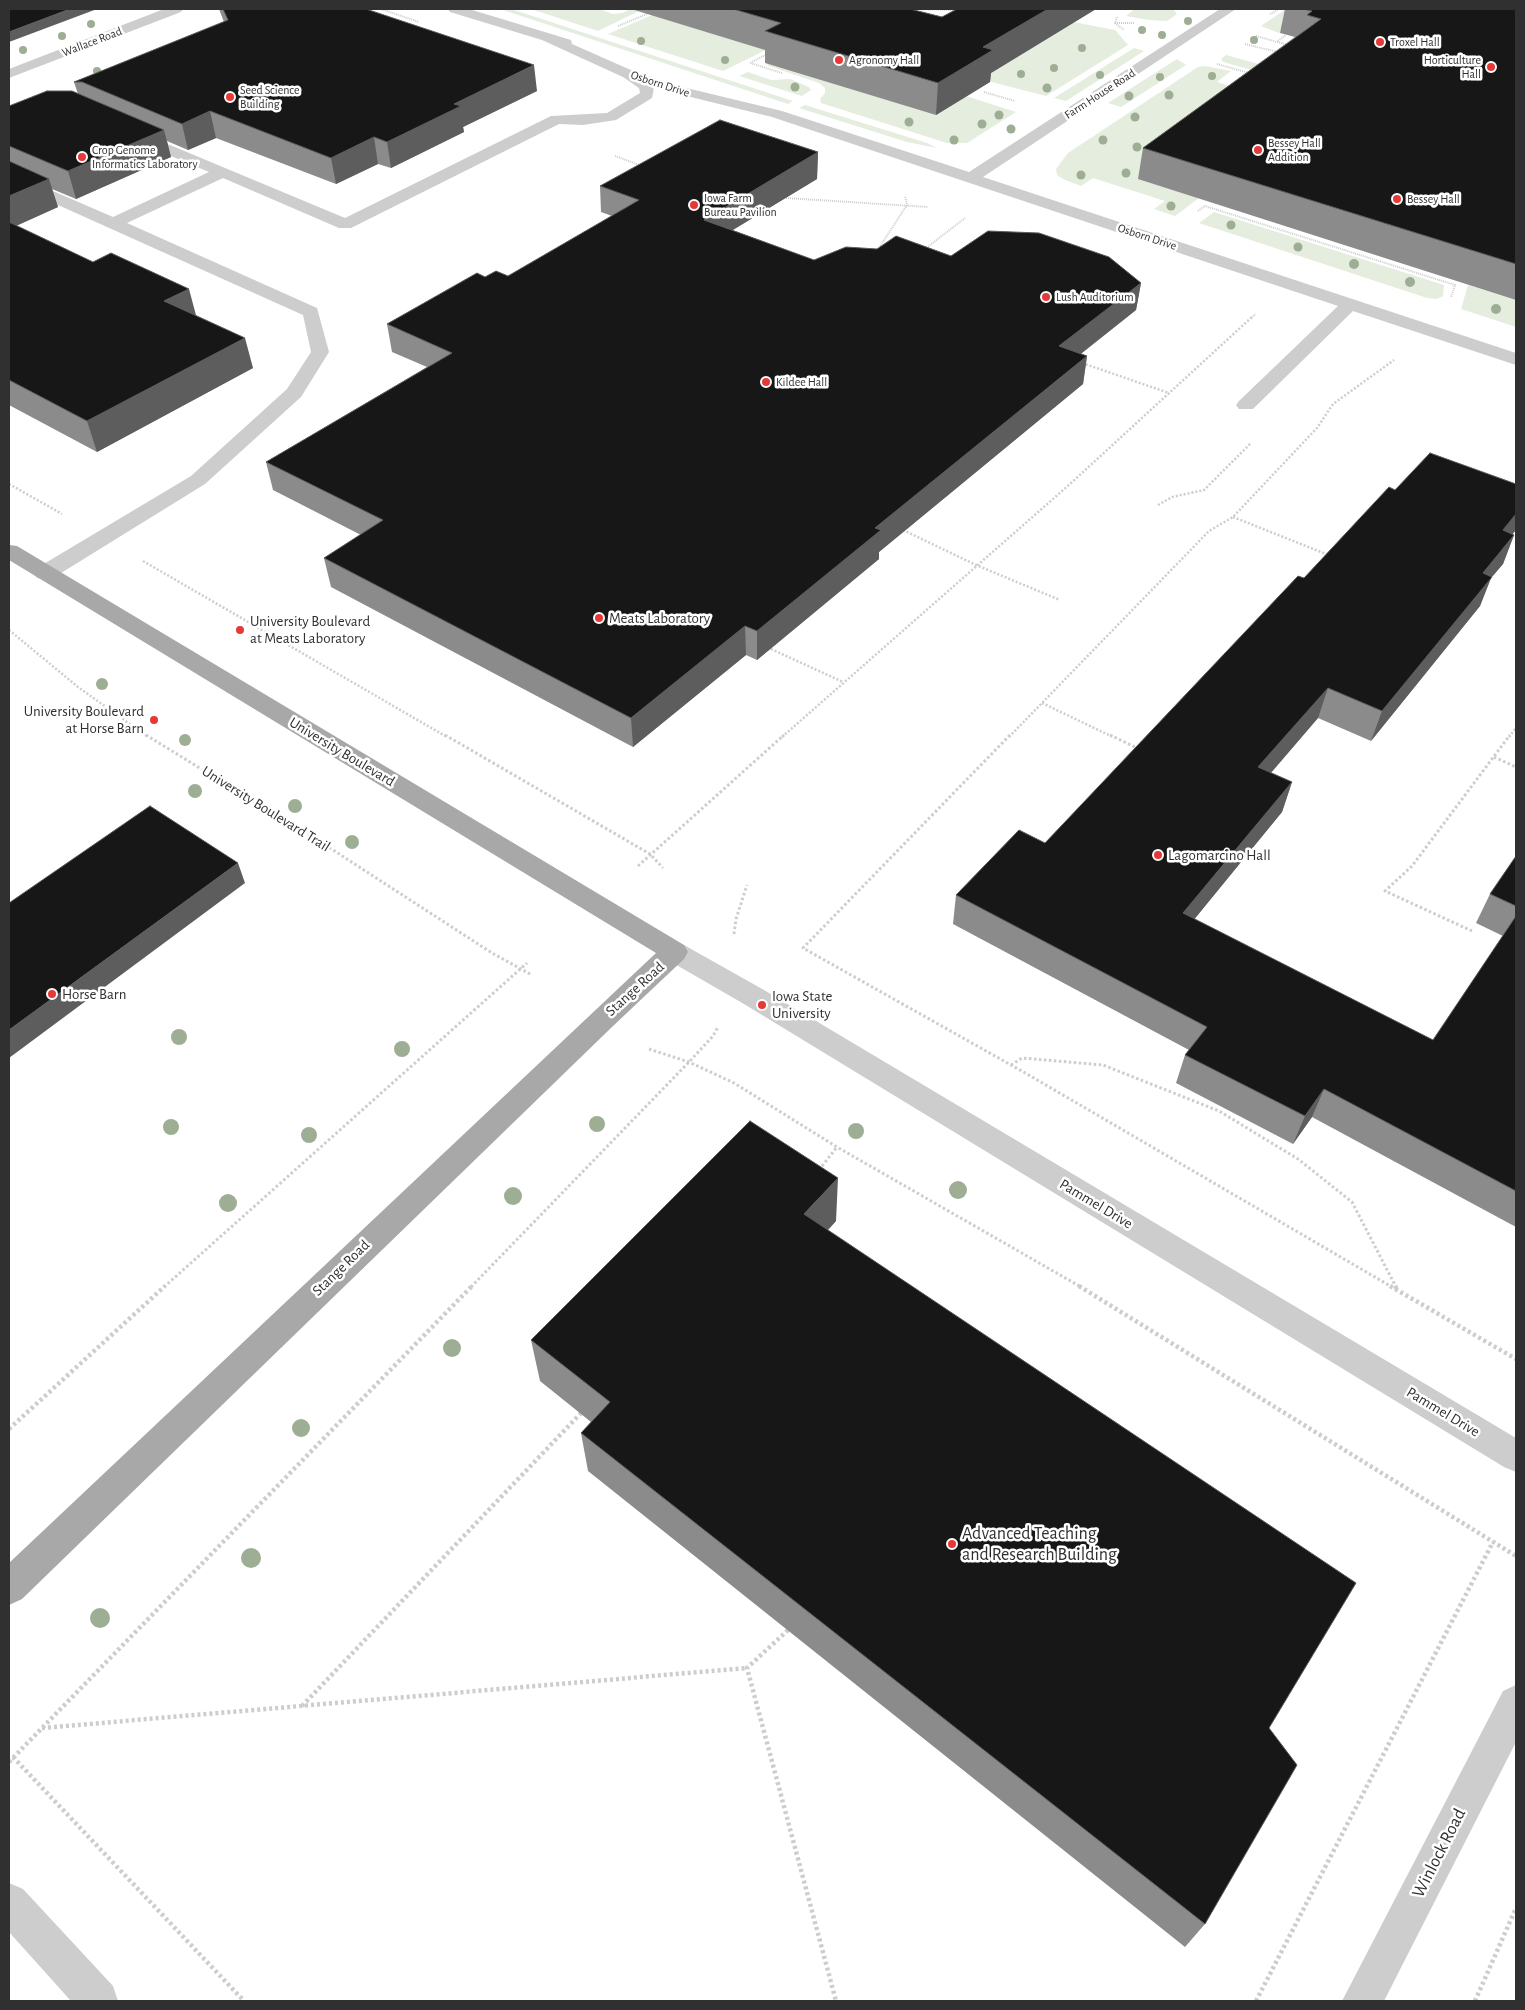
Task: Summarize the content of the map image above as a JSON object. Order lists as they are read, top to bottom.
{
  "streets": {
    "main road": ["University Boulevard", "Stange Road"],
    "street": [
      "Wallace Road",
      "Osborn Drive",
      "Farm House Road",
      "Pammel Drive",
      "Winlock Road"
    ],
    "path": ["University Boulevard Trail"]
  },
  "crossings": [
    ["Osborn Drive", "Farm House Road"],
    ["University Boulevard", "Stange Road"],
    ["University Boulevard", "Pammel Drive"],
    ["Stange Road", "Pammel Drive"]
  ],
  "places": [
    "Troxel Hall",
    "Agronomy Hall",
    "Horticulture Hall",
    "Seed Science Building",
    "Bessey Hall Addition",
    "Crop Genome Informatics Laboratory",
    "Bessey Hall",
    "Iowa Farm Bureau Pavilion",
    "Lush Auditorium",
    "Kildee Hall",
    "Meats Laboratory",
    "University Boulevard at Meats Laboratory",
    "University Boulevard at Horse Barn",
    "Lagomarcino Hall",
    "Horse Barn",
    "Iowa State University",
    "Advanced Teaching and Research Building"
  ]
}
